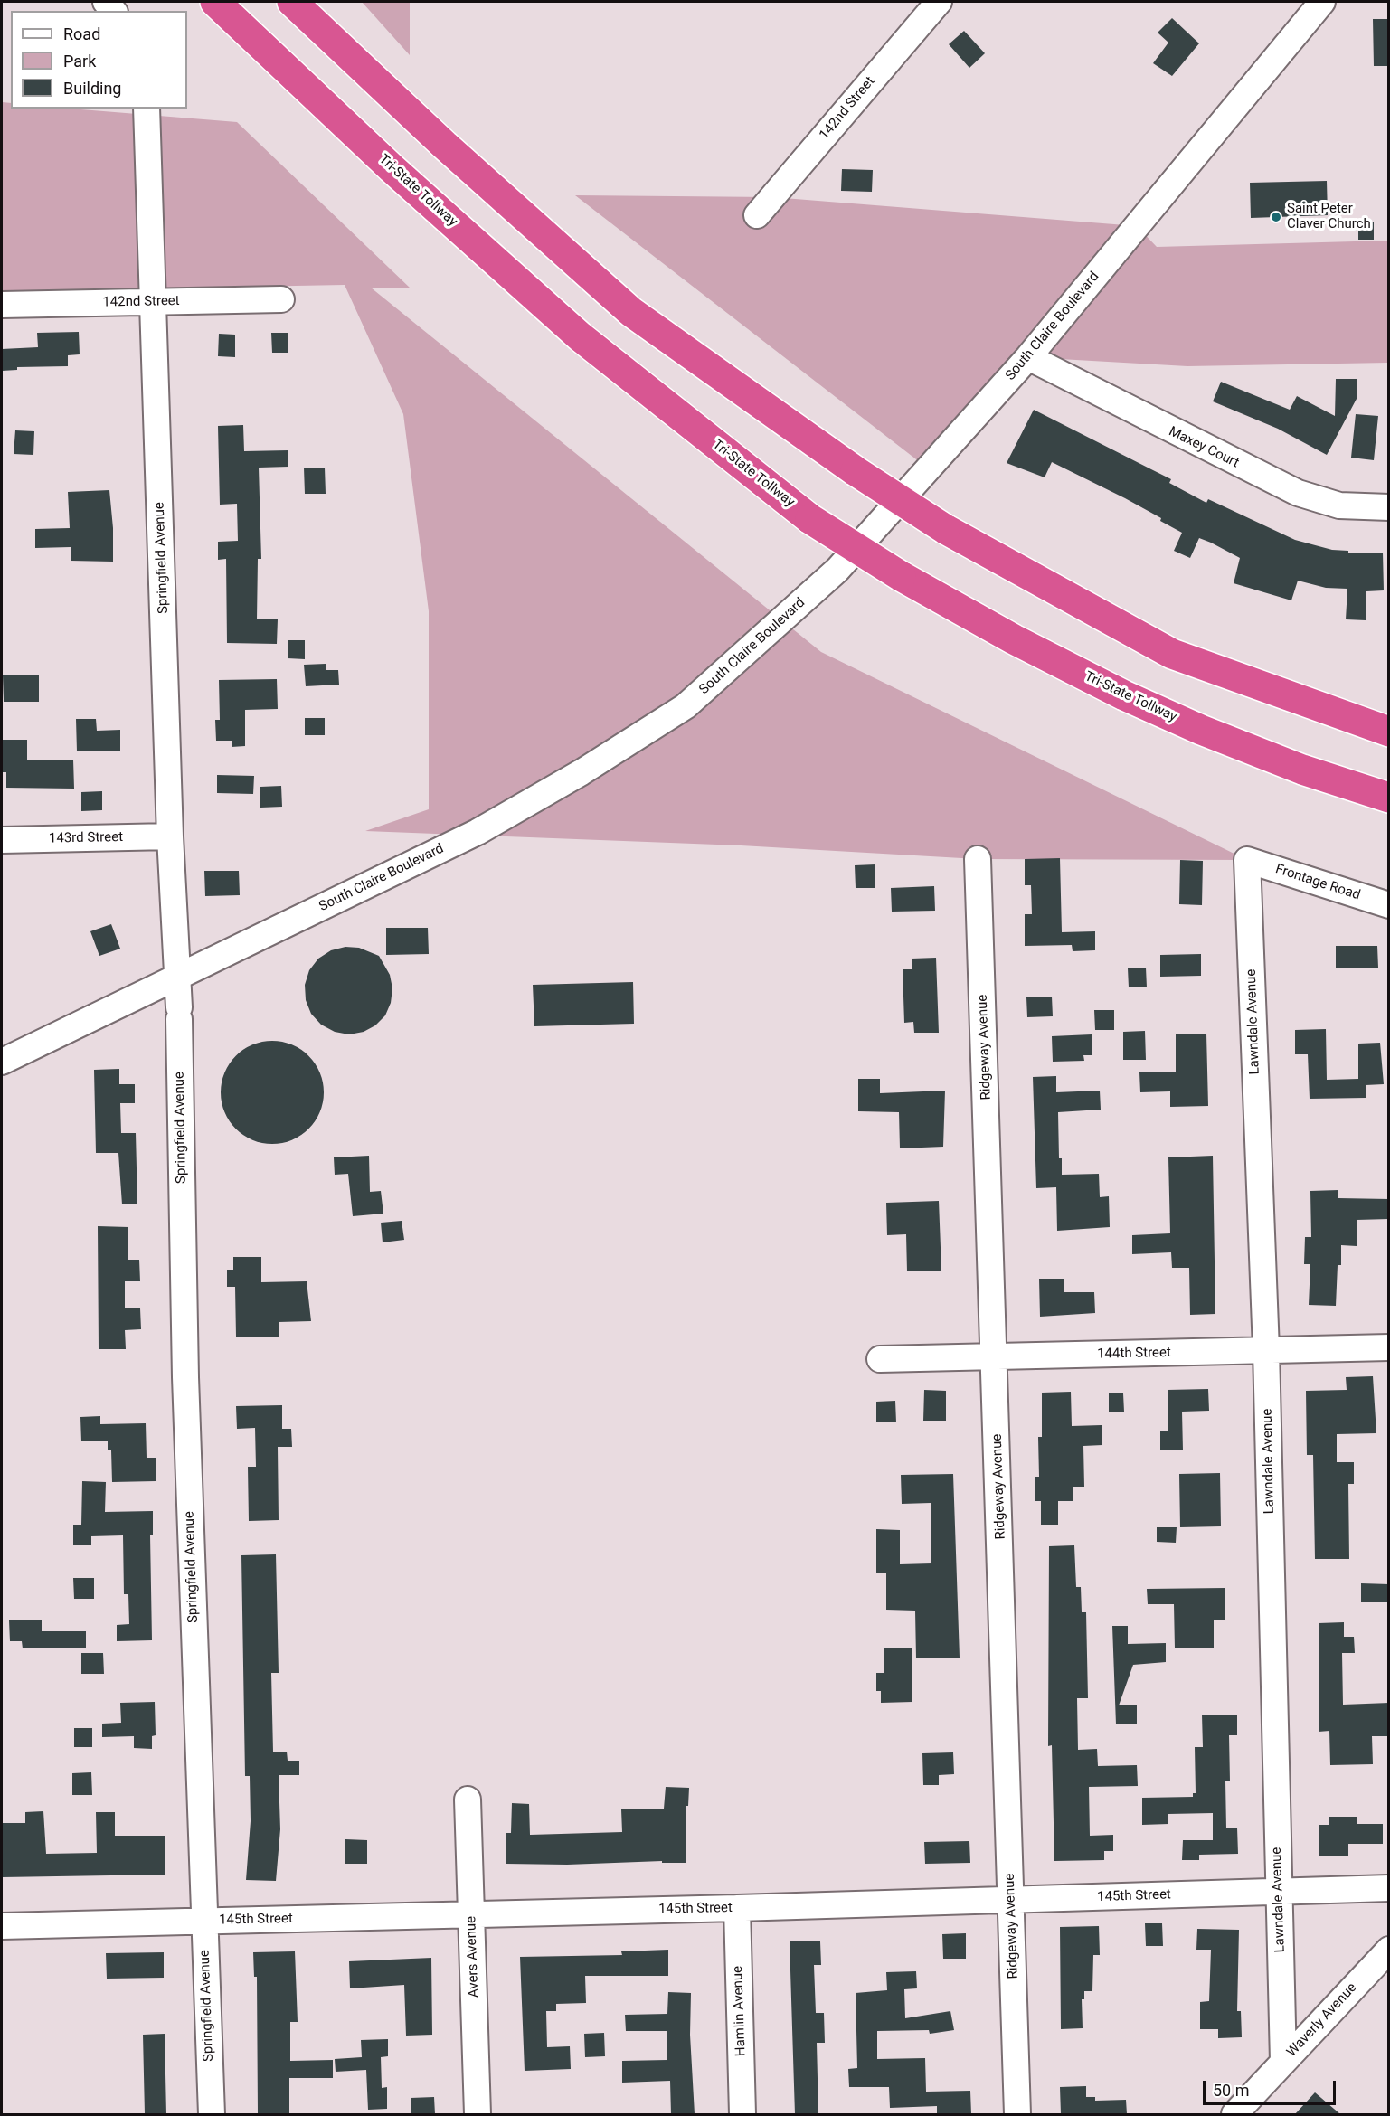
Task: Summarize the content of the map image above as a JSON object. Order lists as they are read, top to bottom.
{
  "streets": {
    "highway": ["Tri-State Tollway"],
    "street": [
      "142nd Street",
      "South Claire Boulevard",
      "Maxey Court",
      "Springfield Avenue",
      "143rd Street",
      "Frontage Road",
      "Lawndale Avenue",
      "Ridgeway Avenue",
      "144th Street",
      "145th Street",
      "Avers Avenue",
      "Hamlin Avenue",
      "Waverly Avenue"
    ]
  },
  "crossings": [
    ["142nd Street", "Springfield Avenue"],
    ["South Claire Boulevard", "Maxey Court"],
    ["South Claire Boulevard", "Springfield Avenue"],
    ["Springfield Avenue", "143rd Street"],
    ["Springfield Avenue", "145th Street"],
    ["Frontage Road", "Lawndale Avenue"],
    ["Lawndale Avenue", "144th Street"],
    ["Lawndale Avenue", "145th Street"],
    ["Lawndale Avenue", "Waverly Avenue"],
    ["Ridgeway Avenue", "144th Street"],
    ["Ridgeway Avenue", "145th Street"],
    ["145th Street", "Avers Avenue"],
    ["145th Street", "Hamlin Avenue"]
  ],
  "places": ["Saint Peter Claver Church"],
  "legend": ["Road", "Park", "Building"],
  "scale_bar": "50 m"
}
